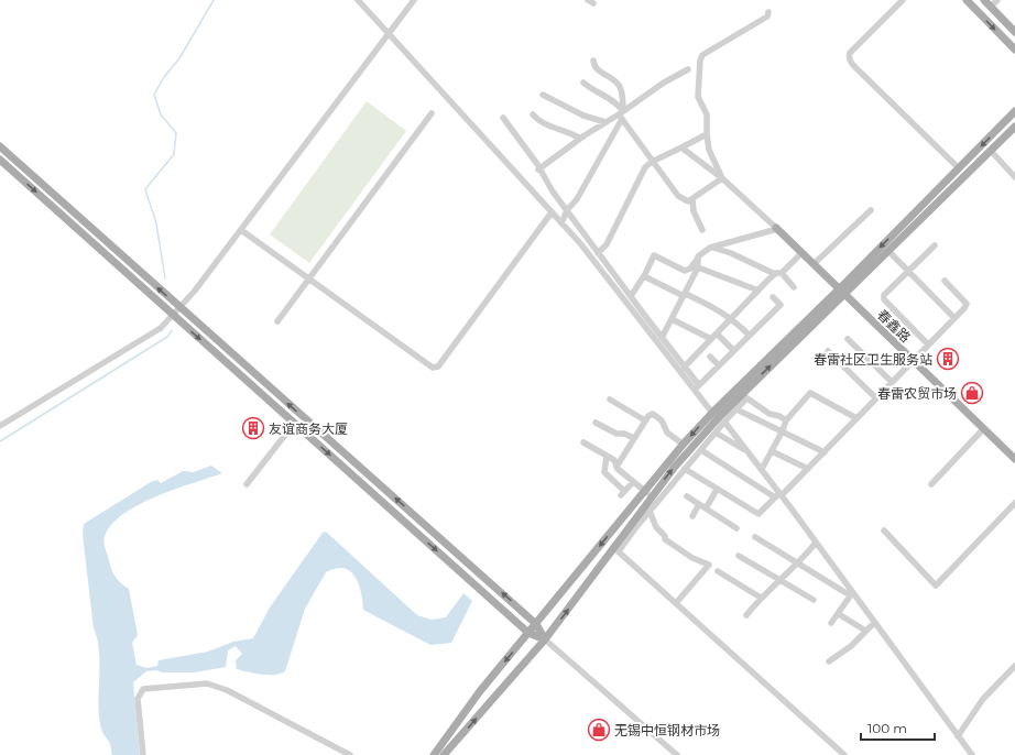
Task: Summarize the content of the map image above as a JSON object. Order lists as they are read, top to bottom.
{
  "streets": {
    "main road": ["春鑫路"]
  },
  "places": {
    "building": ["春雷社区卫生服务站", "友谊商务大厦"],
    "shop": ["春雷农贸市场", "无锡中恒钢材市场"]
  },
  "scale_bar": "100 m"
}
